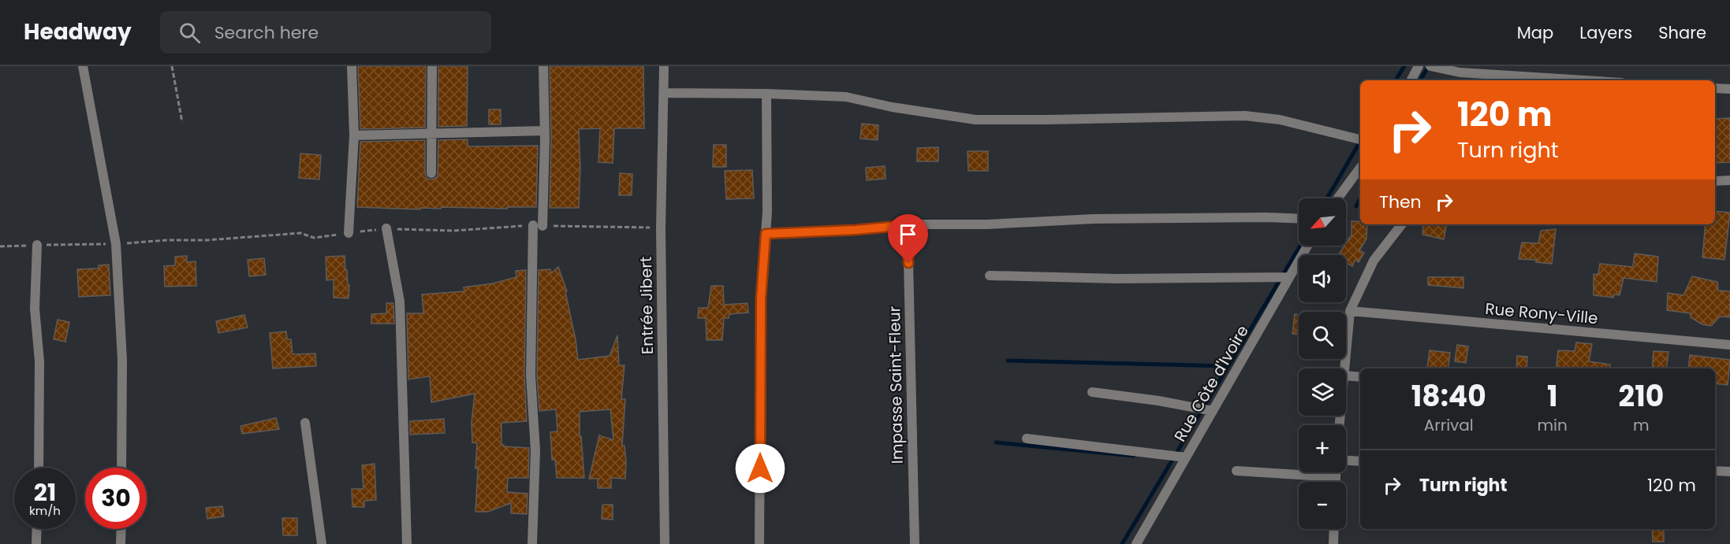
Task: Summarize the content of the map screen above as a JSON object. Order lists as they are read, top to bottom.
{
  "streets": {
    "street": [
      "Entrée Jibert",
      "Rue Rony-Ville",
      "Rue Côte d'Ivoire",
      "Impasse Saint-Fleur"
    ]
  },
  "north": "bottom left",
  "page": {
    "header": "Headway",
    "search": "Search here",
    "nav": ["Map", "Layers", "Share"],
    "turn": ["120 m", "Turn right"],
    "then": "Then",
    "map_buttons": ["+", "−"],
    "eta": [
      "18:40",
      "Arrival",
      "1",
      "min",
      "210",
      "m"
    ],
    "list": [
      {
        "name": "Turn right",
        "value": "120 m"
      }
    ],
    "speed": "21 km/h",
    "limit": "30"
  }
}
